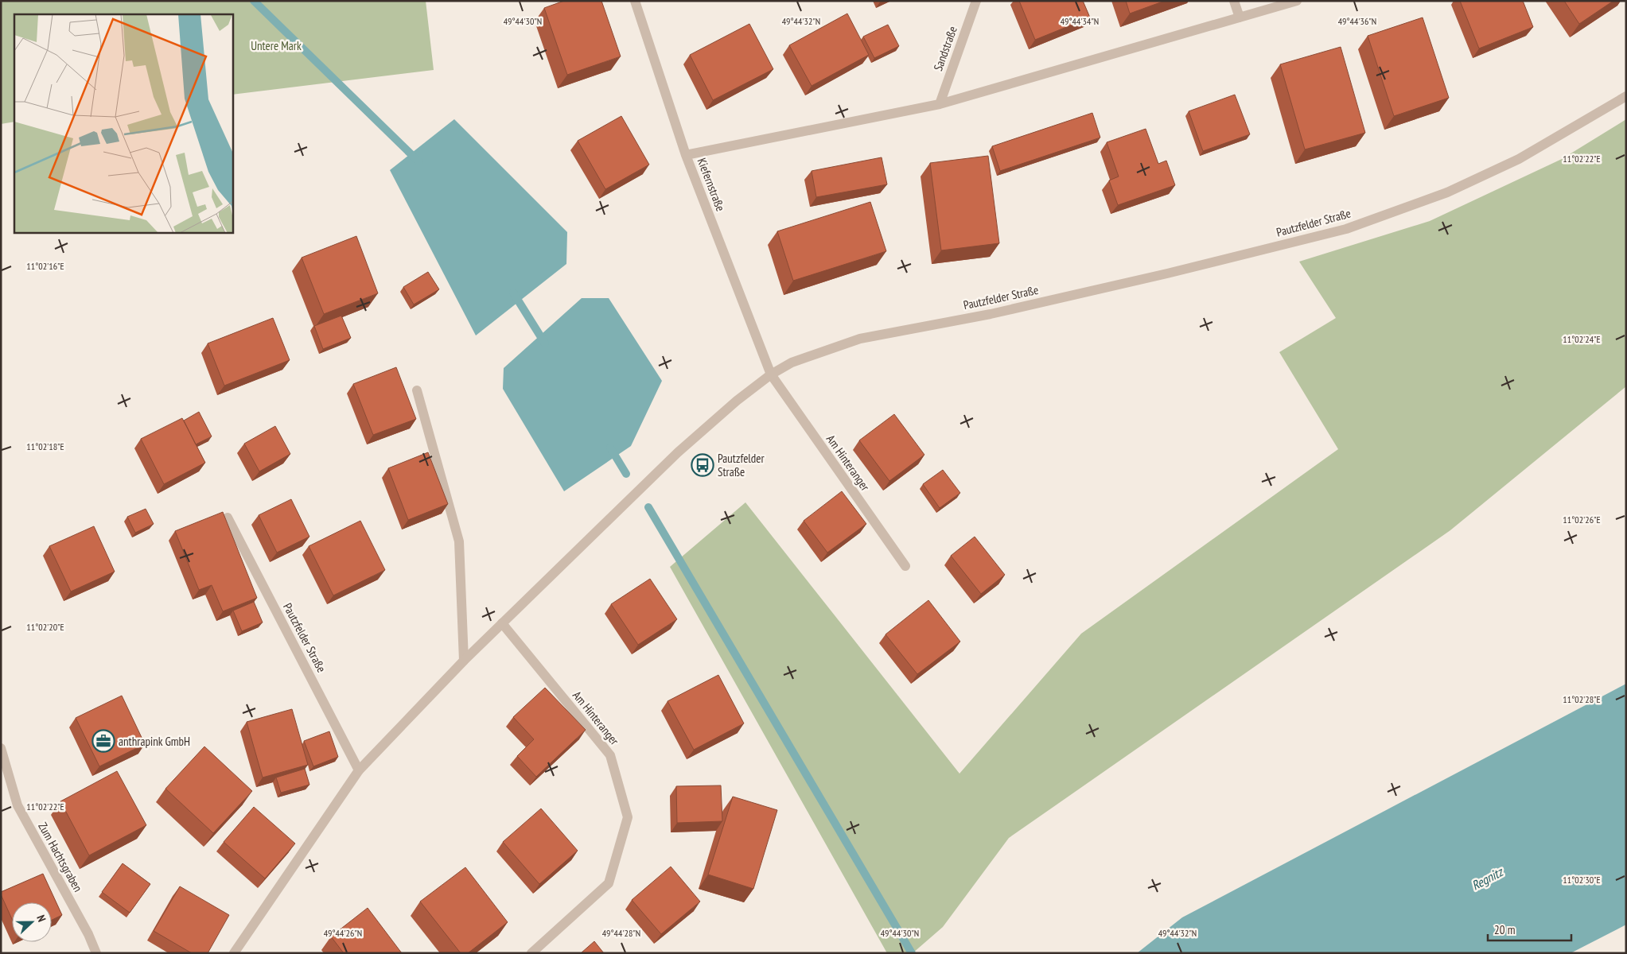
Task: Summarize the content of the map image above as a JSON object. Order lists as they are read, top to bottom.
{
  "streets": {
    "street": [
      "Sandstraße",
      "Kiefernstraße",
      "Pautzfelder Straße",
      "Am Hinteranger",
      "Zum Hachtsgraben"
    ]
  },
  "crossings": [
    ["Kiefernstraße", "Pautzfelder Straße"],
    ["Kiefernstraße", "Am Hinteranger"],
    ["Pautzfelder Straße", "Am Hinteranger"]
  ],
  "water": ["Regnitz"],
  "parks": ["Untere Mark"],
  "places": {
    "bus stop": ["Pautzfelder Straße"],
    "office": ["anthrapink GmbH"]
  },
  "scale_bar": "20 m",
  "north": "right",
  "coordinates": [
    "49°44'30\"N",
    "49°44'32\"N",
    "49°44'34\"N",
    "49°44'36\"N",
    "11°02'22\"E",
    "11°02'16\"E",
    "11°02'24\"E",
    "11°02'18\"E",
    "11°02'26\"E",
    "11°02'20\"E",
    "11°02'28\"E",
    "11°02'30\"E",
    "49°44'26\"N",
    "49°44'28\"N"
  ]
}
